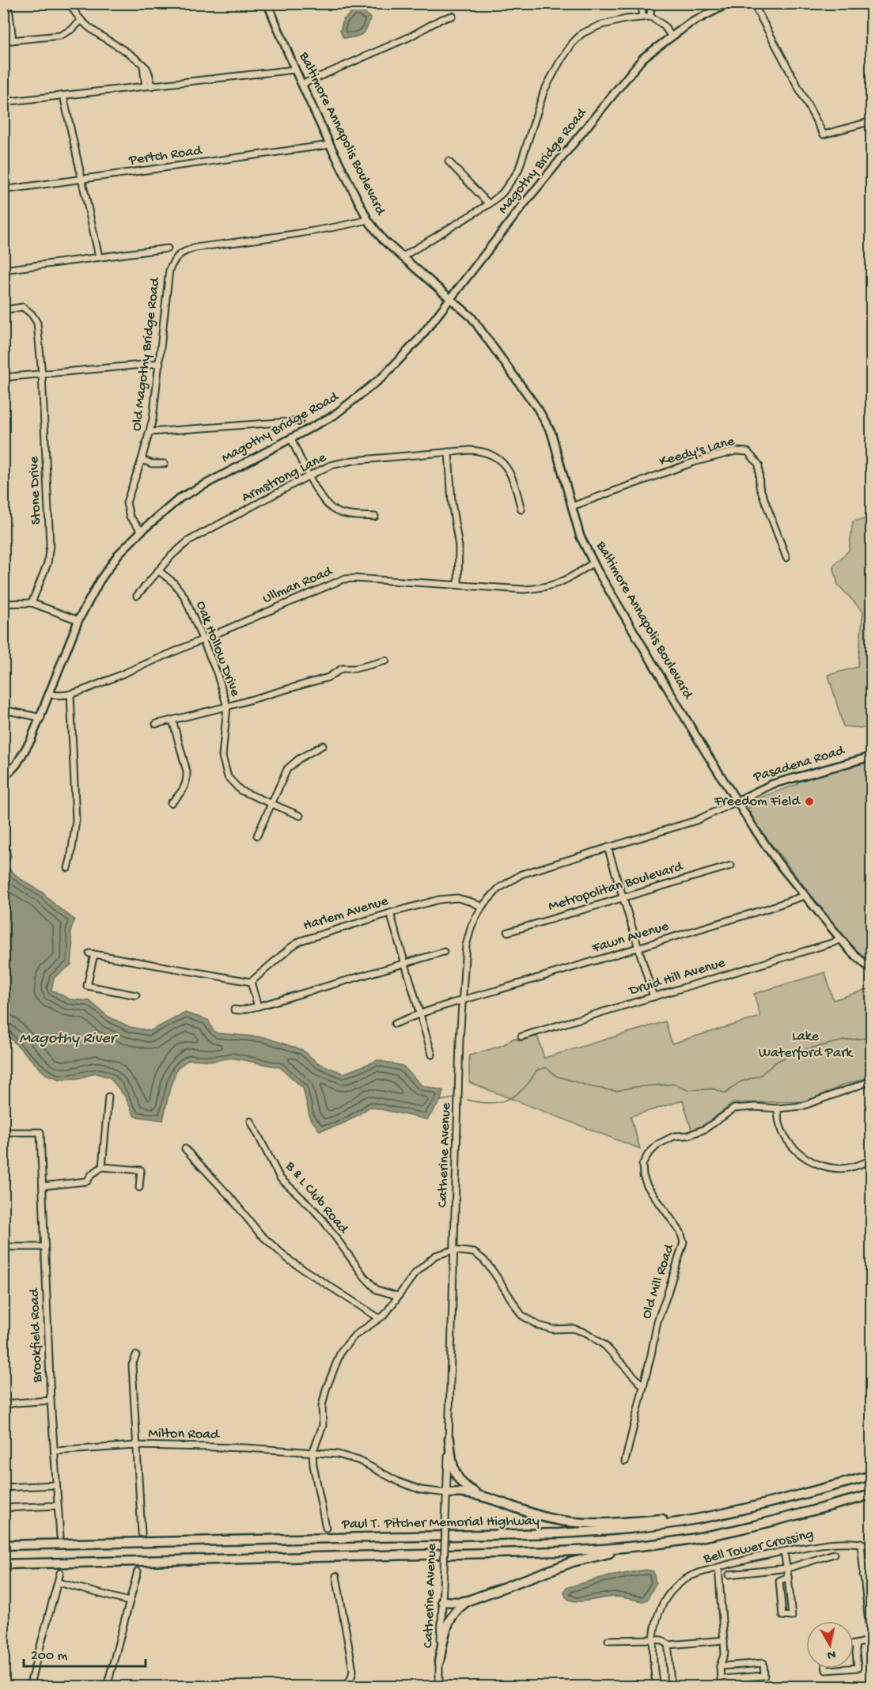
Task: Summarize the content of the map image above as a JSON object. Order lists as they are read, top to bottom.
{
  "streets": {
    "highway": ["Paul T. Pitcher Memorial Highway"],
    "main road": ["Baltimore Annapolis Boulevard", "Magothy Bridge Road", "Pasadena Road"],
    "street": [
      "Pertch Road",
      "Old Magothy Bridge Road",
      "Keedy's Lane",
      "Armstrong Lane",
      "Stone Drive",
      "Ullman Road",
      "Oak Hollow Drive",
      "Metropolitan Boulevard",
      "Harlem Avenue",
      "Fawn Avenue",
      "Druid Hill Avenue",
      "Catherine Avenue",
      "B & L Club Road",
      "Old Mill Road",
      "Brookfield Road",
      "Milton Road",
      "Bell Tower Crossing"
    ]
  },
  "crossings": [
    ["Baltimore Annapolis Boulevard", "Pertch Road"],
    ["Baltimore Annapolis Boulevard", "Magothy Bridge Road"],
    ["Baltimore Annapolis Boulevard", "Old Magothy Bridge Road"],
    ["Baltimore Annapolis Boulevard", "Keedy's Lane"],
    ["Baltimore Annapolis Boulevard", "Ullman Road"],
    ["Baltimore Annapolis Boulevard", "Pasadena Road"],
    ["Baltimore Annapolis Boulevard", "Fawn Avenue"],
    ["Baltimore Annapolis Boulevard", "Druid Hill Avenue"],
    ["Baltimore Annapolis Boulevard", "Catherine Avenue"],
    ["Magothy Bridge Road", "Old Magothy Bridge Road"],
    ["Magothy Bridge Road", "Ullman Road"],
    ["Armstrong Lane", "Oak Hollow Drive"],
    ["Ullman Road", "Oak Hollow Drive"],
    ["Pasadena Road", "Catherine Avenue"],
    ["Harlem Avenue", "Catherine Avenue"],
    ["Fawn Avenue", "Catherine Avenue"],
    ["Catherine Avenue", "Milton Road"],
    ["Brookfield Road", "Milton Road"]
  ],
  "water": ["Magothy River"],
  "parks": ["Lake Waterford Park"],
  "places": ["Freedom Field"],
  "scale_bar": "200 m",
  "north": "bottom"
}
